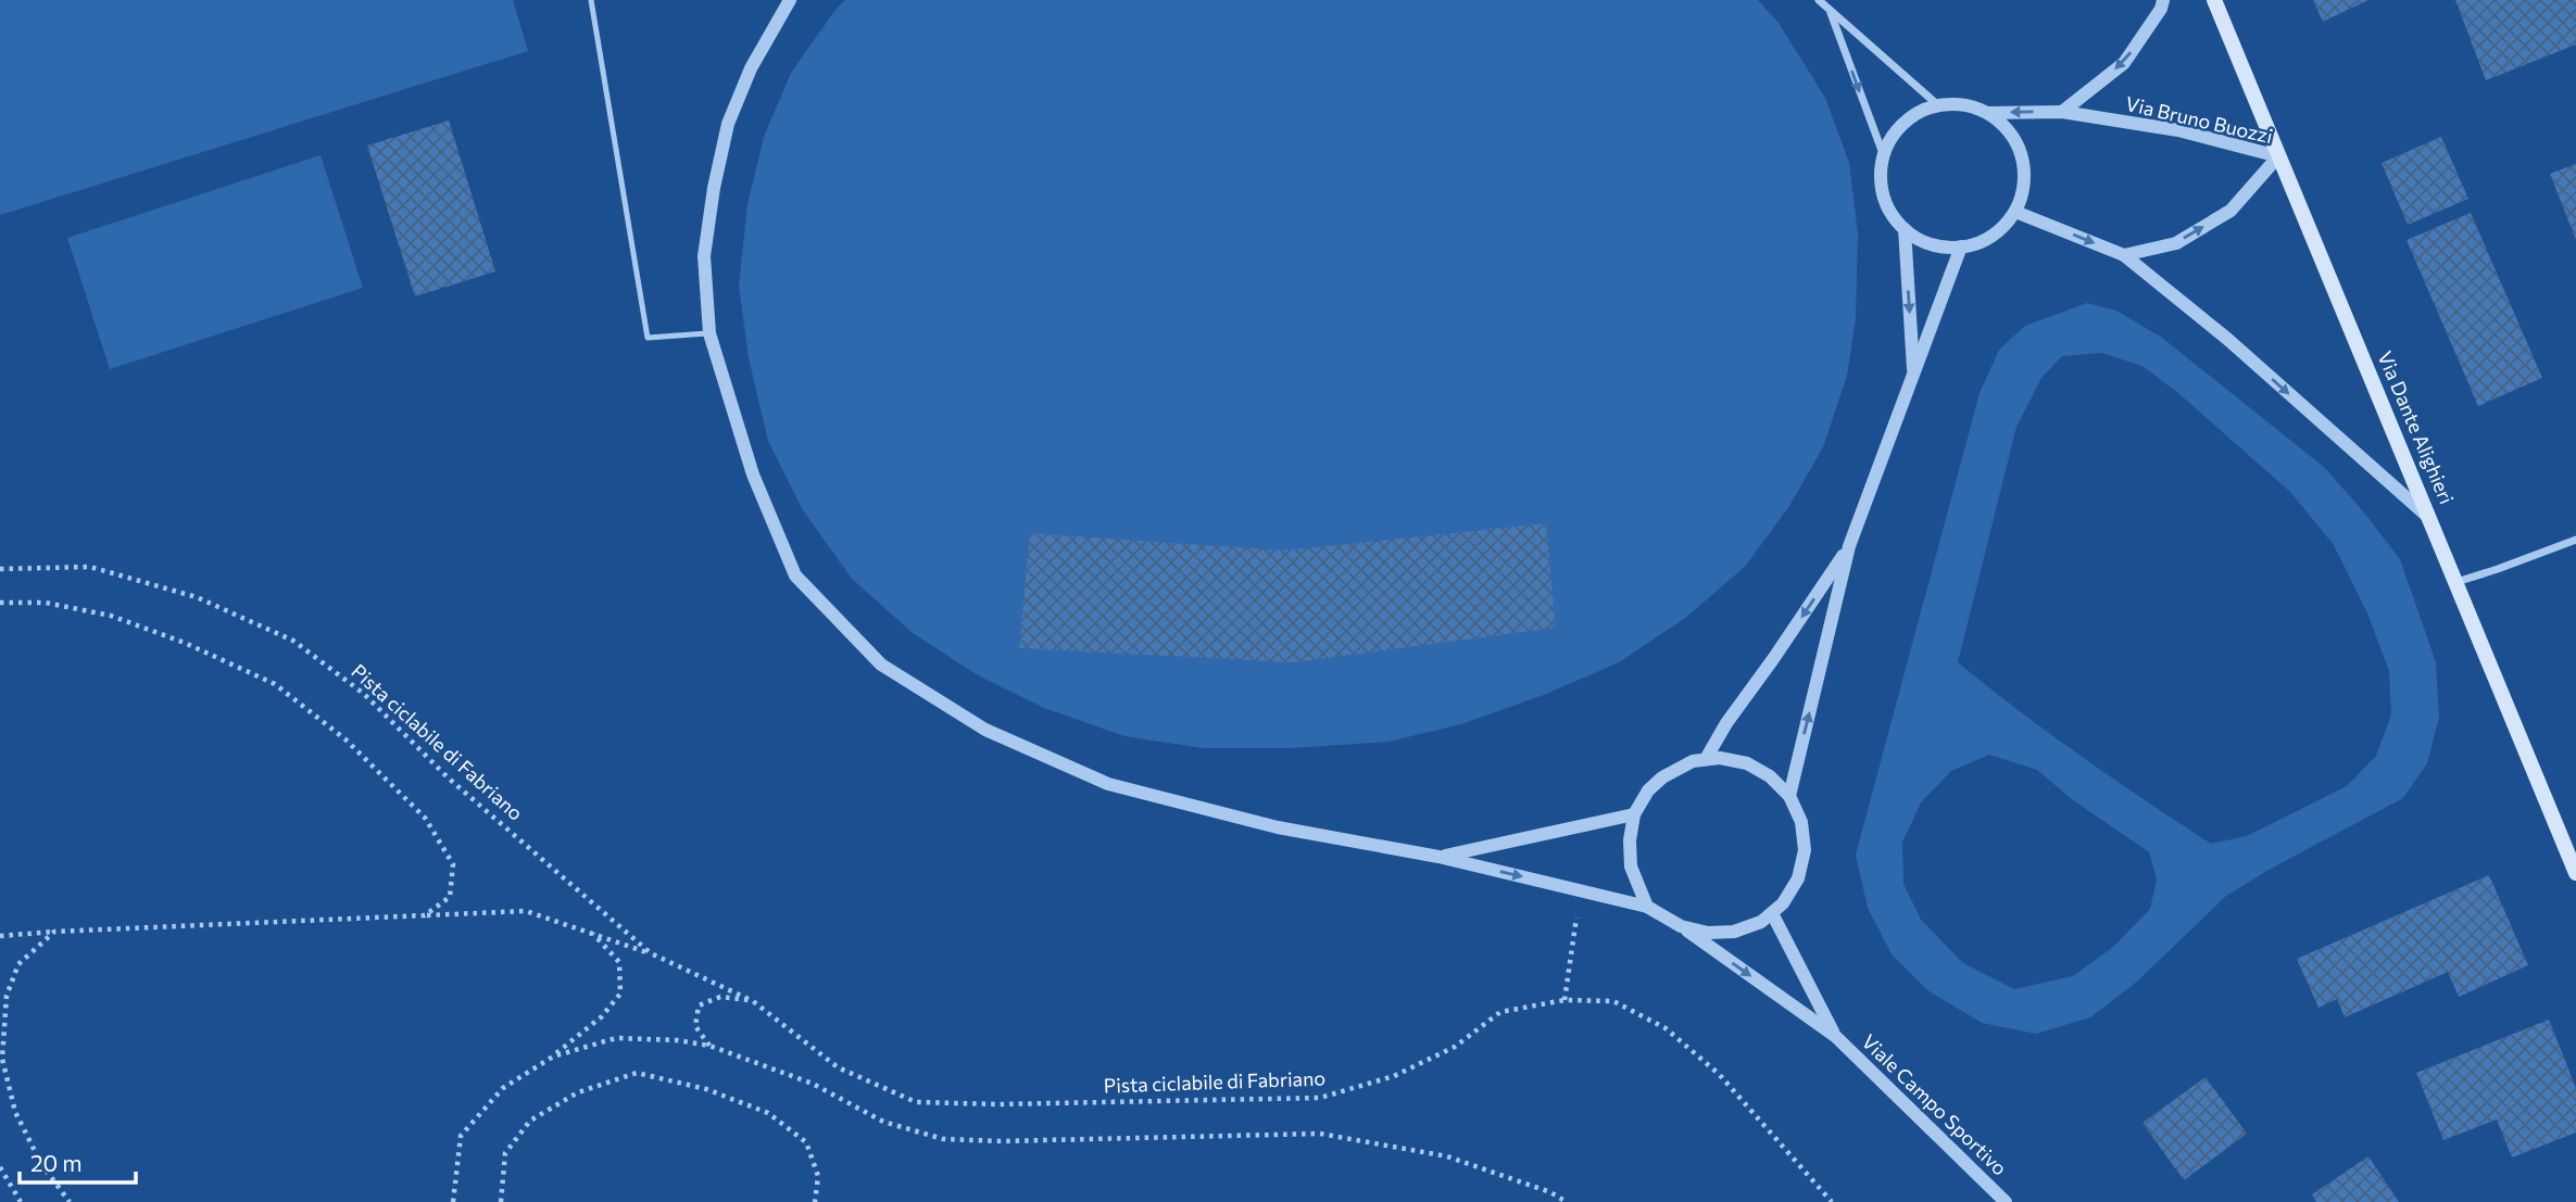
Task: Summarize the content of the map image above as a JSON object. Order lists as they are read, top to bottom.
{
  "streets": {
    "main road": ["Via Dante Alighieri"],
    "street": ["Via Bruno Buozzi", "Viale Campo Sportivo"],
    "path": ["Pista ciclabile di Fabriano"]
  },
  "crossings": [
    ["Via Bruno Buozzi", "Via Dante Alighieri"]
  ],
  "scale_bar": "20 m"
}
